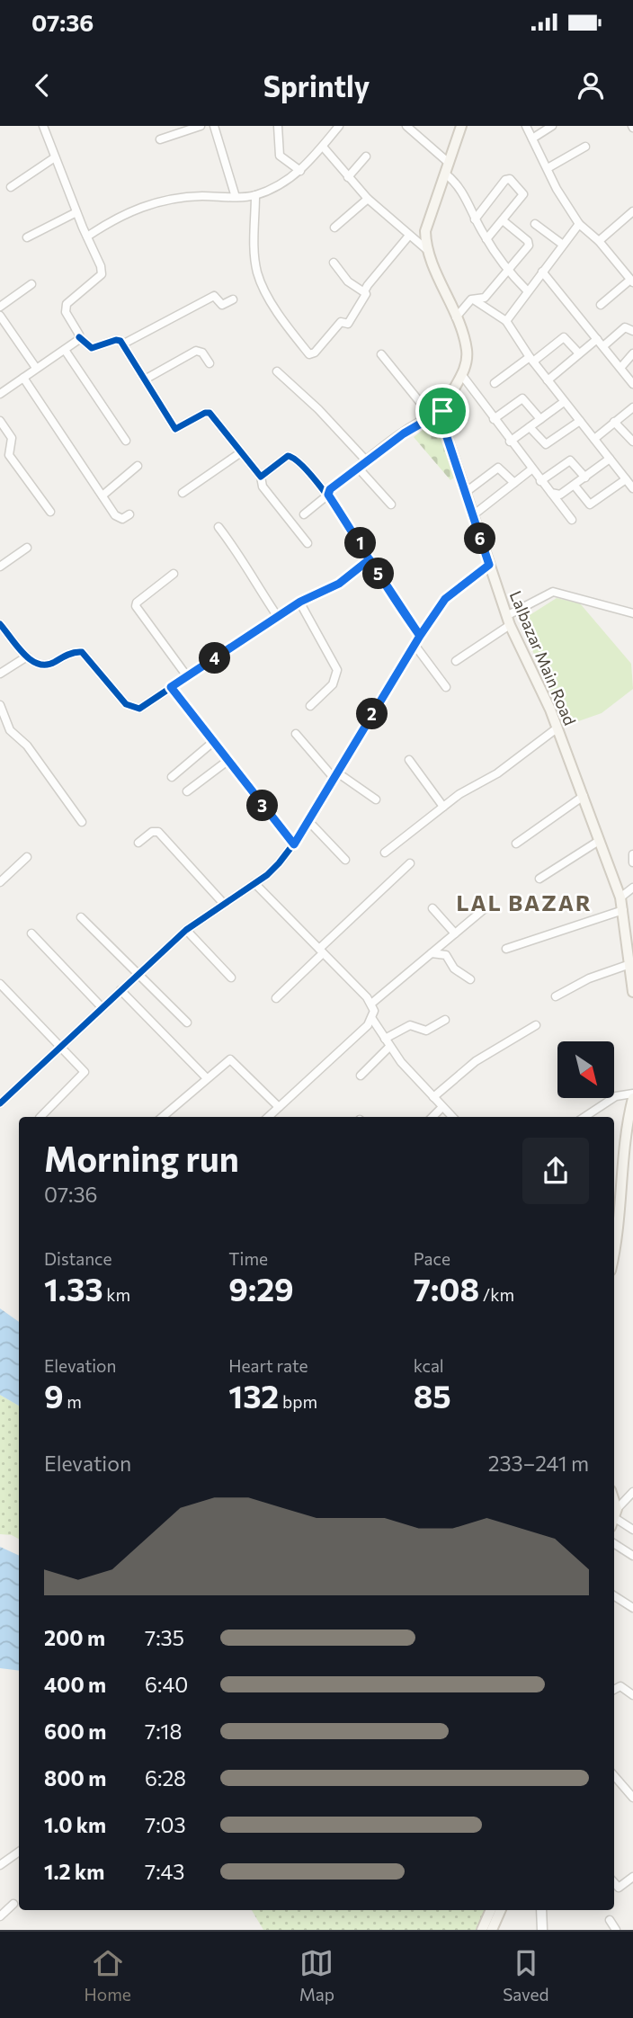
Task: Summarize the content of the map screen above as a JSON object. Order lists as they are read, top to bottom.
{
  "streets": {
    "main road": ["Lalbazar Main Road"]
  },
  "districts": ["LAL BAZAR"],
  "north": "bottom right",
  "page": {
    "status": "07:36",
    "header": "Sprintly",
    "pins": [
      "6",
      "1",
      "5",
      "4",
      "2",
      "3"
    ],
    "heading": ["Morning run", "07:36"],
    "stats": [
      ["Distance", "1.33 km"],
      ["Time", "9:29"],
      ["Pace", "7:08 /km"],
      ["Elevation", "9 m"],
      ["Heart rate", "132 bpm"],
      ["kcal", "85"]
    ],
    "chart": ["Elevation", "233–241 m"],
    "list": [
      {
        "name": "200 m",
        "note": "7:35"
      },
      {
        "name": "400 m",
        "note": "6:40"
      },
      {
        "name": "600 m",
        "note": "7:18"
      },
      {
        "name": "800 m",
        "note": "6:28"
      },
      {
        "name": "1.0 km",
        "note": "7:03"
      },
      {
        "name": "1.2 km",
        "note": "7:43"
      }
    ],
    "tabs": ["Home", "Map", "Saved"]
  }
}
